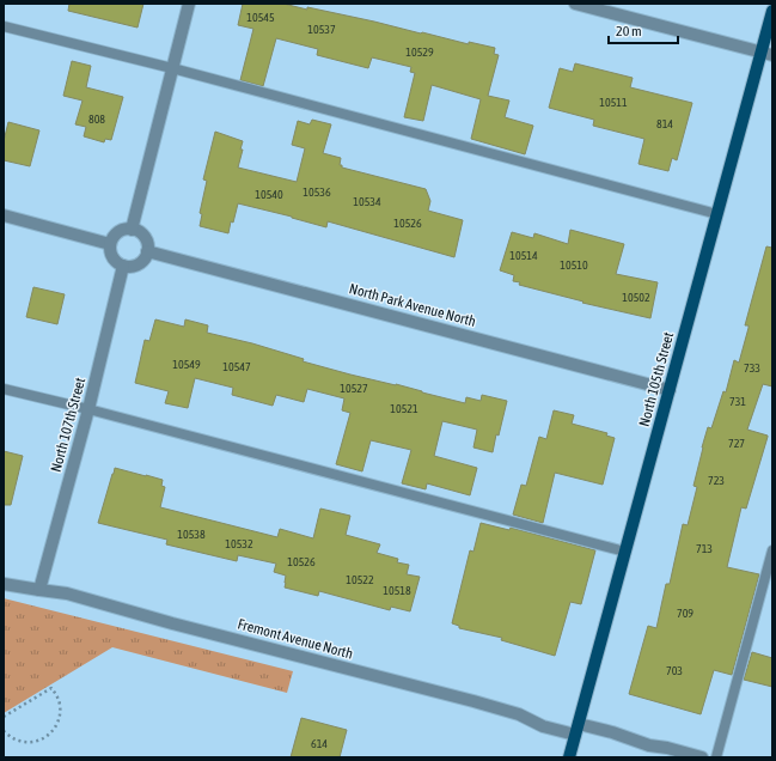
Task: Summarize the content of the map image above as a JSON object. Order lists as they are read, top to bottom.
{
  "streets": {
    "main road": ["North 105th Street"],
    "street": ["North Park Avenue North", "North 107th Street", "Fremont Avenue North"]
  },
  "crossings": [
    ["North Park Avenue North", "North 105th Street"],
    ["North Park Avenue North", "North 107th Street"],
    ["North 105th Street", "Fremont Avenue North"],
    ["North 107th Street", "Fremont Avenue North"]
  ],
  "house_numbers": [
    "10545",
    "10537",
    "10529",
    "10511",
    "808",
    "814",
    "10536",
    "10540",
    "10534",
    "10526",
    "10514",
    "10510",
    "10502",
    "10549",
    "10547",
    "733",
    "10527",
    "731",
    "10521",
    "727",
    "723",
    "10538",
    "10532",
    "713",
    "10526",
    "10522",
    "10518",
    "709",
    "703",
    "614"
  ],
  "scale_bar": "20 m"
}
